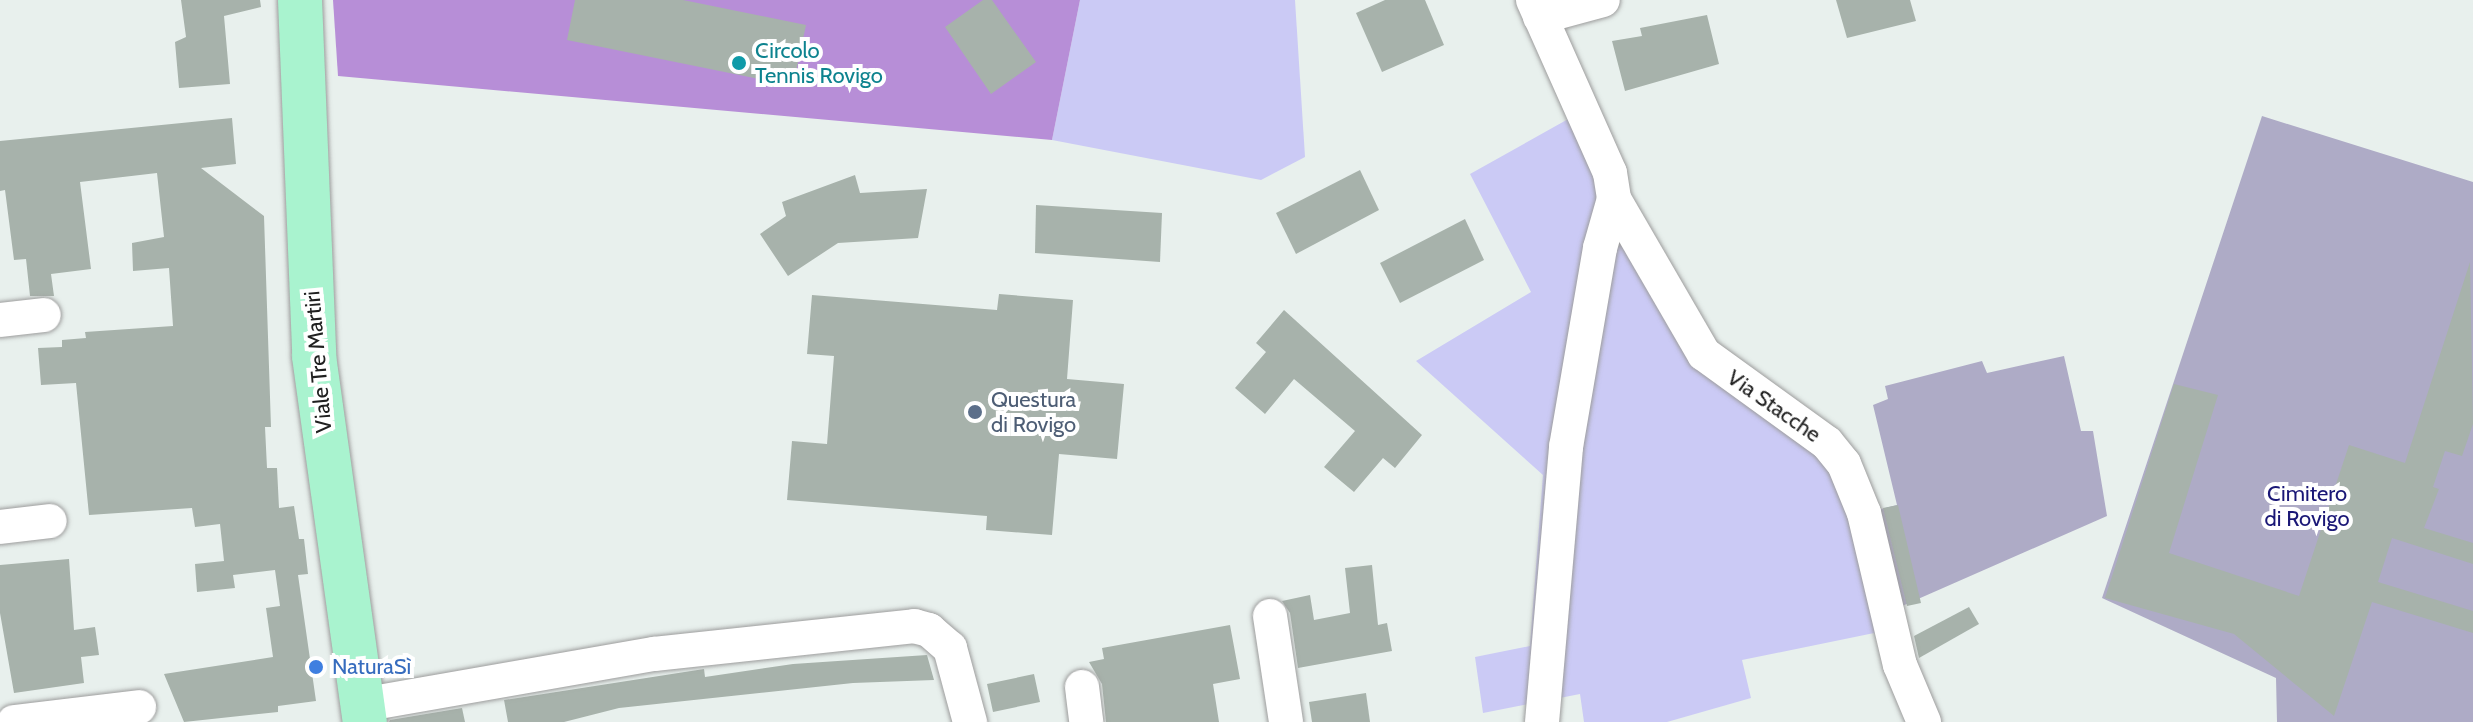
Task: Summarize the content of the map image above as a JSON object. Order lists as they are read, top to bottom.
{
  "streets": {
    "main road": ["Viale Tre Martiri"],
    "street": ["Via Stacche"]
  },
  "parks": ["Cimitero di Rovigo"],
  "places": ["Circolo Tennis Rovigo", "Questura di Rovigo", "NaturaSì"]
}
